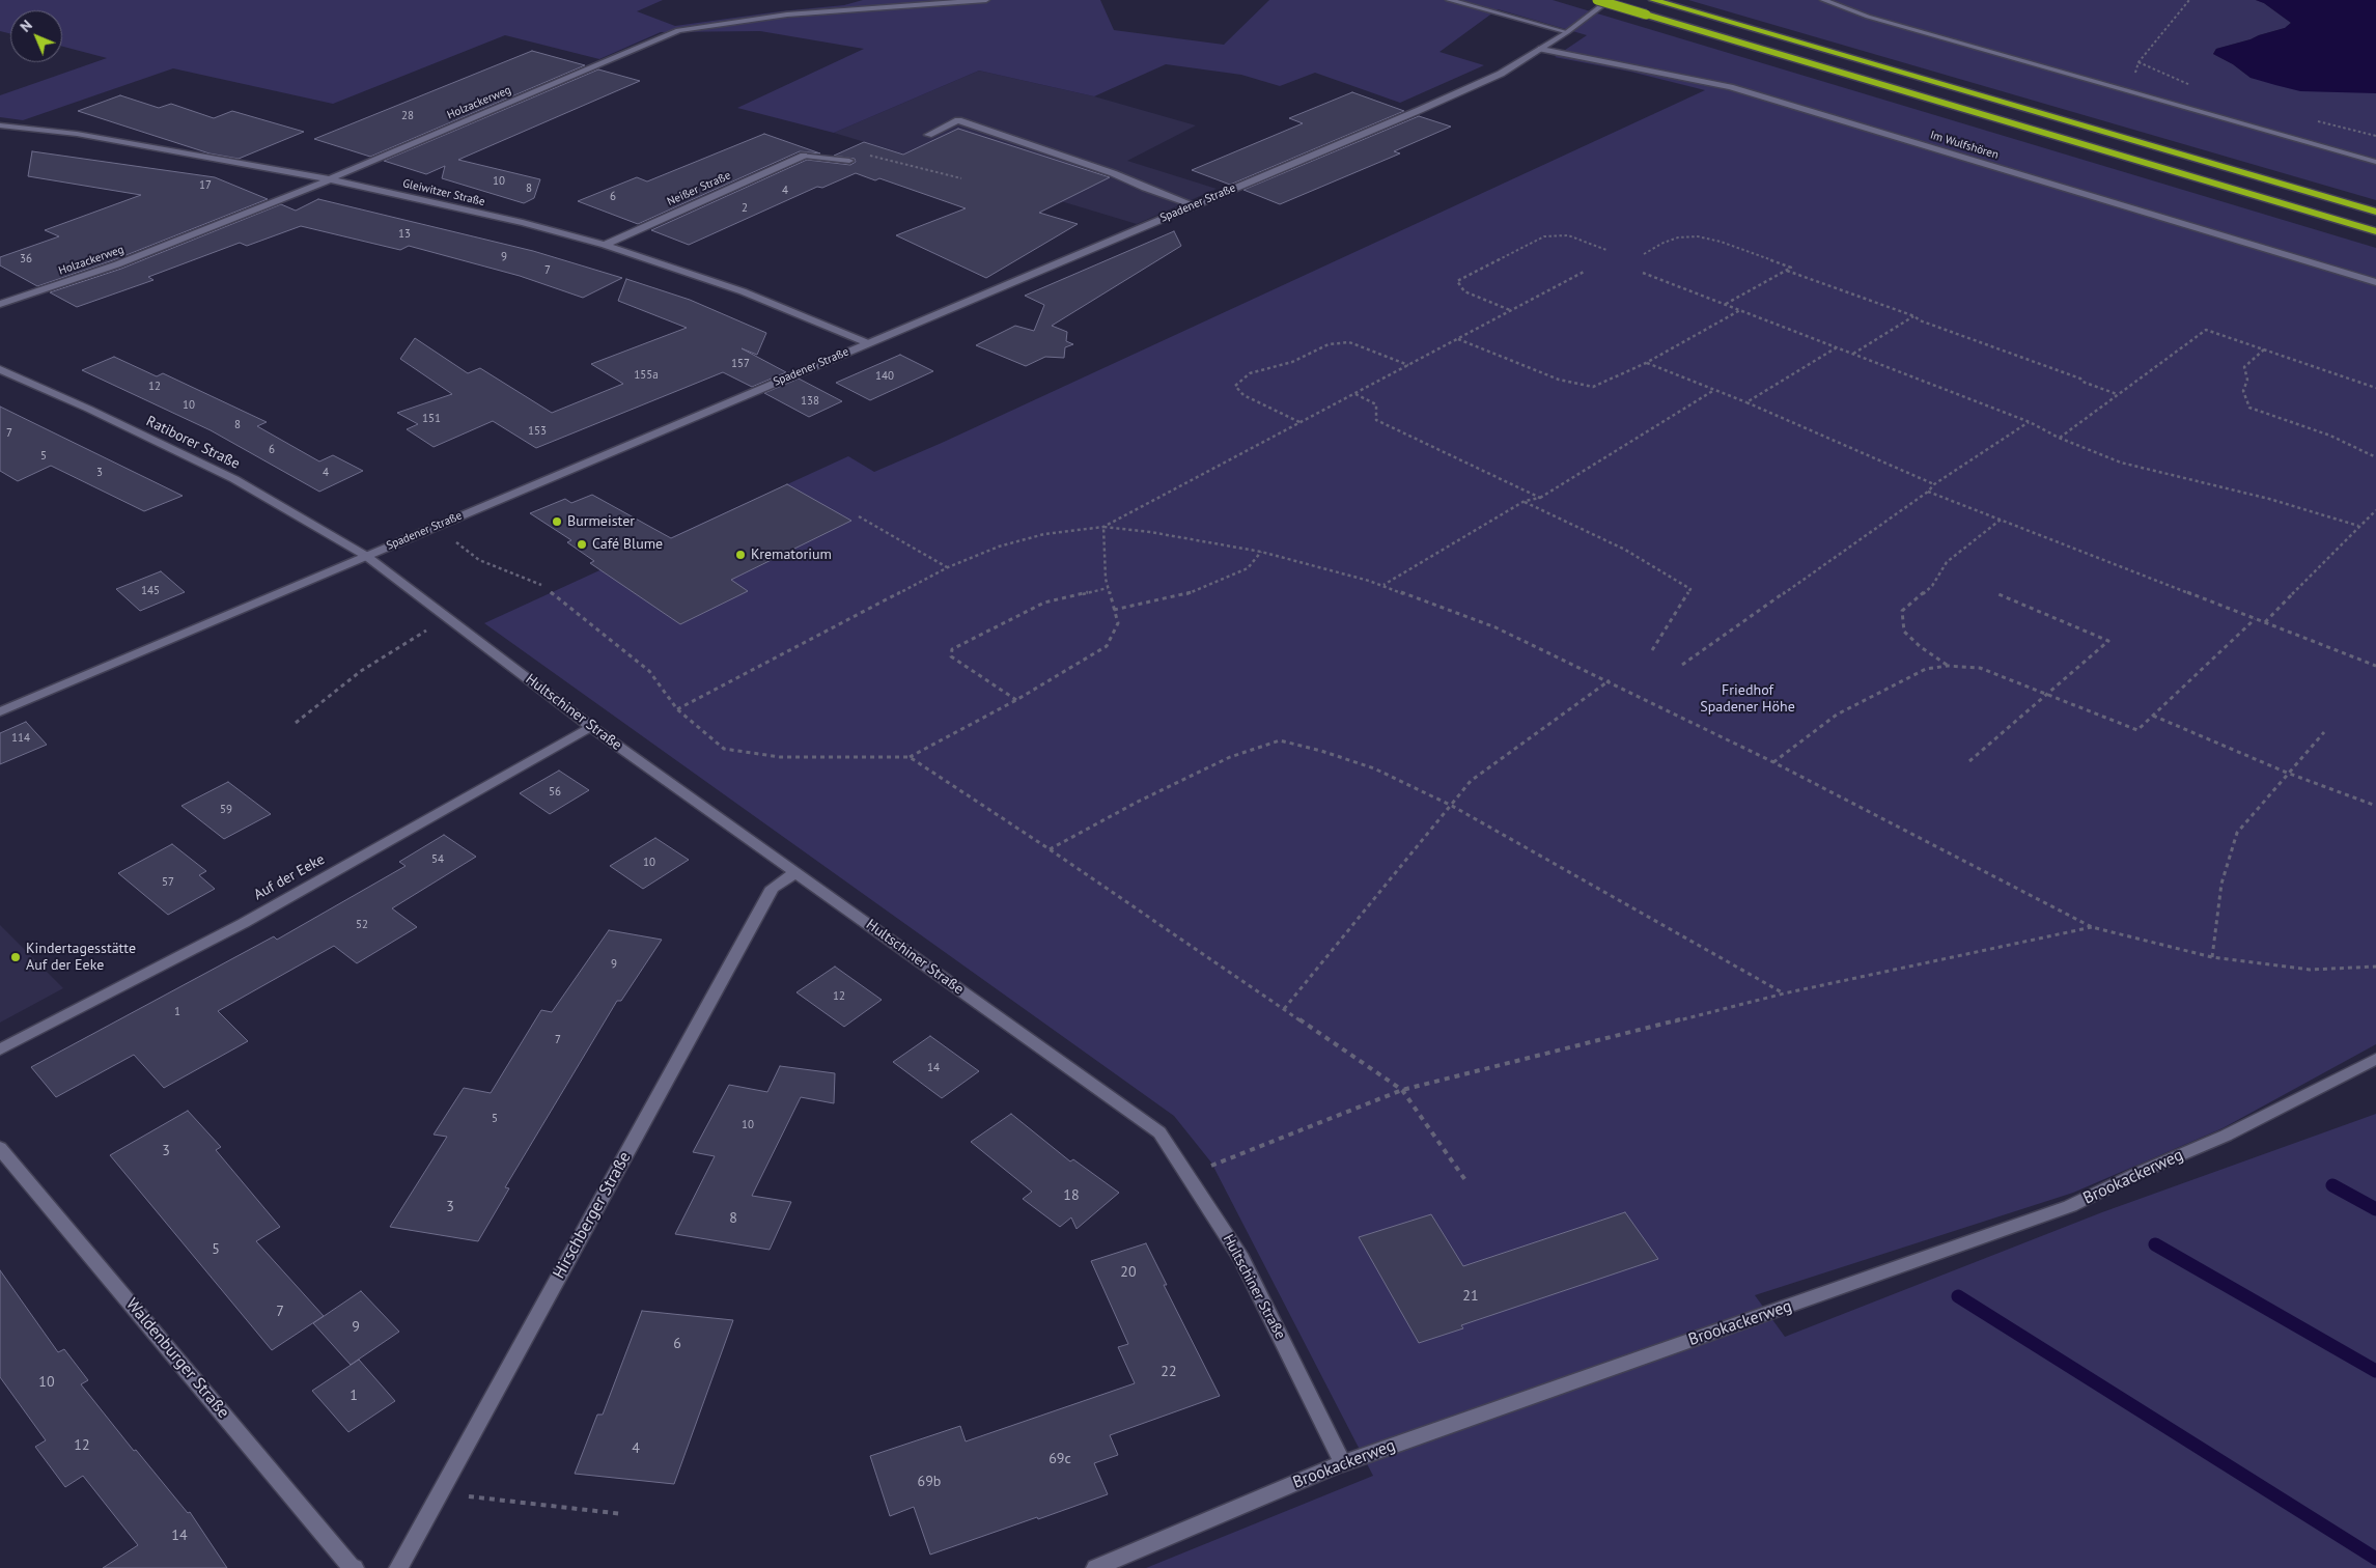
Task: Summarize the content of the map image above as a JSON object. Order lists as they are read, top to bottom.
{
  "streets": {
    "street": [
      "Holzackerweg",
      "Im Wulfshören",
      "Neißer Straße",
      "Gleiwitzer Straße",
      "Spadener Straße",
      "Ratiborer Straße",
      "Hultschiner Straße",
      "Auf der Eeke",
      "Brookackerweg",
      "Hirschberger Straße",
      "Waldenburger Straße"
    ]
  },
  "crossings": [
    ["Holzackerweg", "Gleiwitzer Straße"],
    ["Im Wulfshören", "Spadener Straße"],
    ["Neißer Straße", "Gleiwitzer Straße"],
    ["Gleiwitzer Straße", "Spadener Straße"],
    ["Spadener Straße", "Ratiborer Straße"],
    ["Spadener Straße", "Hultschiner Straße"],
    ["Ratiborer Straße", "Hultschiner Straße"],
    ["Hultschiner Straße", "Auf der Eeke"],
    ["Hultschiner Straße", "Brookackerweg"],
    ["Hultschiner Straße", "Hirschberger Straße"]
  ],
  "parks": ["Friedhof Spadener Höhe"],
  "places": [
    "Burmeister",
    "Café Blume",
    "Krematorium",
    "Kindertagesstätte Auf der Eeke"
  ],
  "house_numbers": [
    "28",
    "10",
    "17",
    "8",
    "4",
    "6",
    "2",
    "13",
    "9",
    "36",
    "7",
    "157",
    "155a",
    "140",
    "12",
    "138",
    "10",
    "151",
    "8",
    "153",
    "7",
    "6",
    "5",
    "3",
    "4",
    "145",
    "114",
    "56",
    "59",
    "54",
    "10",
    "57",
    "52",
    "9",
    "12",
    "1",
    "7",
    "14",
    "5",
    "10",
    "3",
    "18",
    "3",
    "8",
    "5",
    "20",
    "21",
    "7",
    "9",
    "6",
    "22",
    "10",
    "1",
    "12",
    "4",
    "69c",
    "69b",
    "14"
  ],
  "north": "top left"
}
